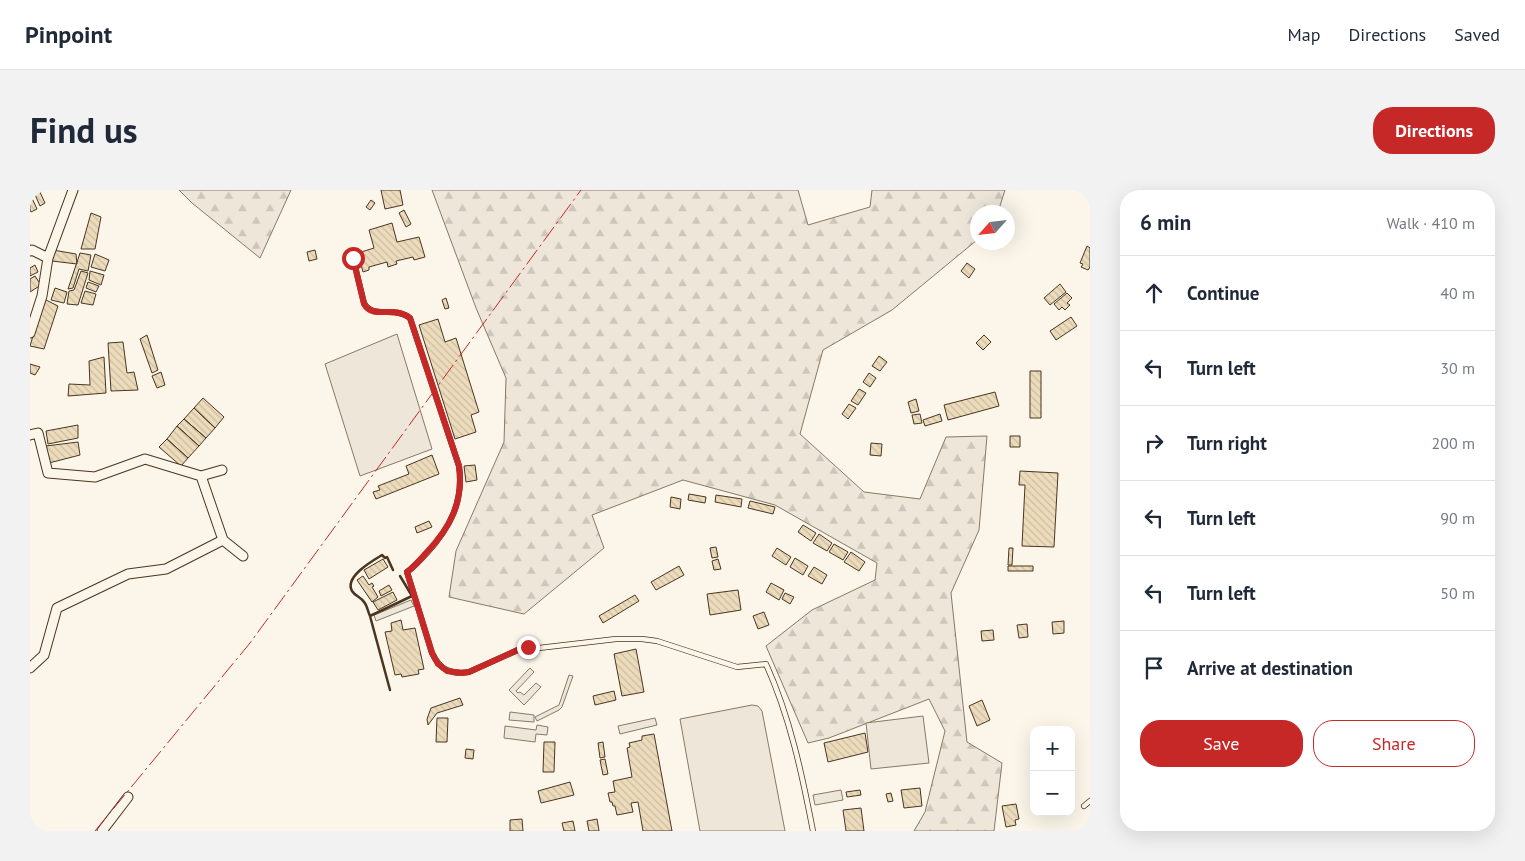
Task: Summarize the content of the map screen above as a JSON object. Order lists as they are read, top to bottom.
{
  "north": "bottom left",
  "page": {
    "header": "Pinpoint",
    "nav": ["Map", "Directions", "Saved"],
    "title": "Find us",
    "buttons": [
      "Directions",
      ["Save", "Share"]
    ],
    "heading": ["6 min", "Walk · 410 m"],
    "list": [
      ["Continue", "40 m"],
      ["Turn left", "30 m"],
      ["Turn right", "200 m"],
      ["Turn left", "90 m"],
      ["Turn left", "50 m"],
      "Arrive at destination"
    ],
    "map_buttons": ["+", "−"]
  }
}
